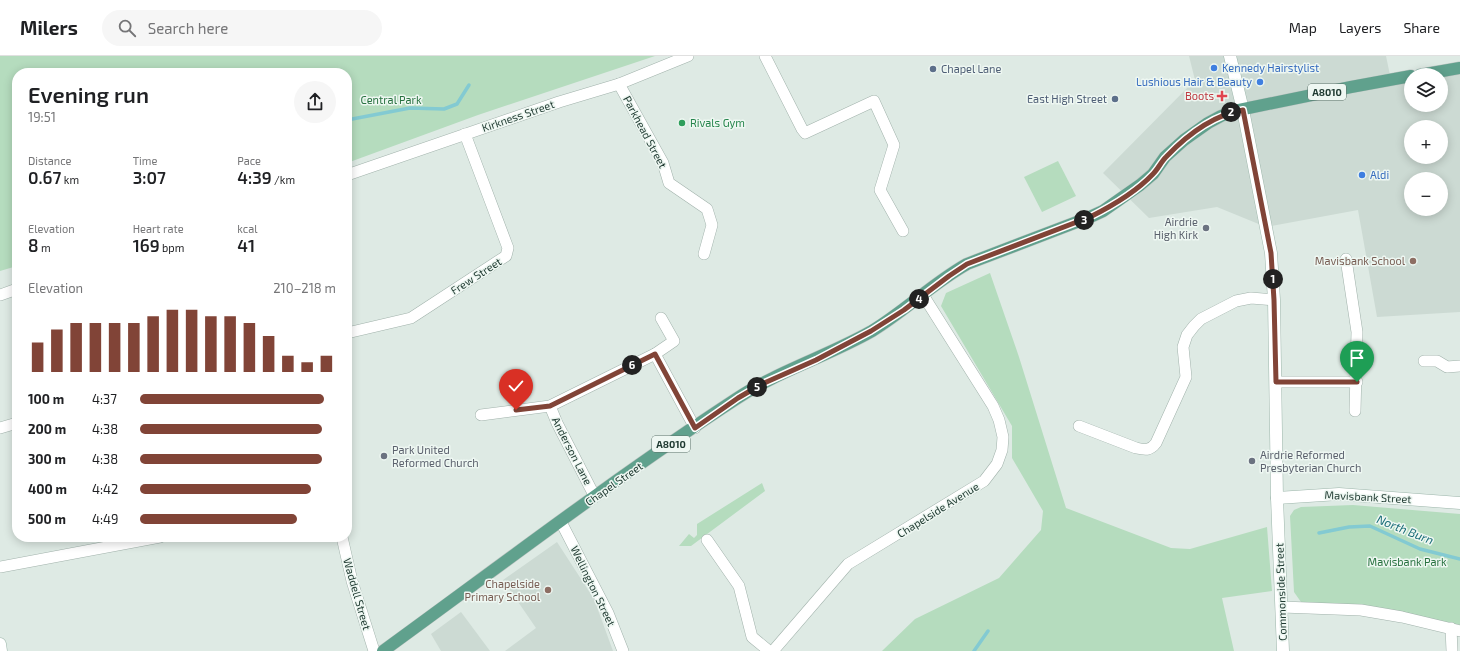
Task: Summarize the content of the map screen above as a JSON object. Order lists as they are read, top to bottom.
{
  "streets": {
    "main road": [
      "A8010",
      "Chapel Street",
      "Mavisbank Street",
      "Commonside Street"
    ],
    "street": [
      "Kirkness Street",
      "Parkhead Street",
      "Frew Street",
      "Anderson Lane",
      "Chapelside Avenue",
      "Wellington Street",
      "Waddell Street"
    ]
  },
  "crossings": [
    ["A8010", "Chapel Street"],
    ["A8010", "Commonside Street"],
    ["Kirkness Street", "Parkhead Street"],
    ["Kirkness Street", "Frew Street"],
    ["Anderson Lane", "Chapel Street"],
    ["Chapel Street", "Chapelside Avenue"],
    ["Chapel Street", "Wellington Street"],
    ["Chapel Street", "Commonside Street"],
    ["Mavisbank Street", "Commonside Street"]
  ],
  "water": ["North Burn"],
  "parks": ["Central Park", "Mavisbank Park"],
  "places": {
    "other": [
      "Kennedy Hairstylist",
      "Chapel Lane",
      "Lushious Hair & Beauty",
      "East High Street",
      "Rivals Gym",
      "Aldi",
      "Airdrie High Kirk",
      "Mavisbank School",
      "Park United Reformed Church",
      "Airdrie Reformed Presbyterian Church",
      "Chapelside Primary School"
    ],
    "health": ["Boots"]
  },
  "page": {
    "header": "Milers",
    "search": "Search here",
    "nav": ["Map", "Layers", "Share"],
    "map_buttons": ["+", "−"],
    "heading": ["Evening run", "19:51"],
    "pins": [
      "2",
      "3",
      "1",
      "4",
      "6",
      "5"
    ],
    "stats": [
      ["Distance", "0.67 km"],
      ["Time", "3:07"],
      ["Pace", "4:39 /km"],
      ["Elevation", "8 m"],
      ["Heart rate", "169 bpm"],
      ["kcal", "41"]
    ],
    "chart": ["Elevation", "210–218 m"],
    "list": [
      {
        "name": "100 m",
        "note": "4:37"
      },
      {
        "name": "200 m",
        "note": "4:38"
      },
      {
        "name": "300 m",
        "note": "4:38"
      },
      {
        "name": "400 m",
        "note": "4:42"
      },
      {
        "name": "500 m",
        "note": "4:49"
      }
    ]
  }
}
